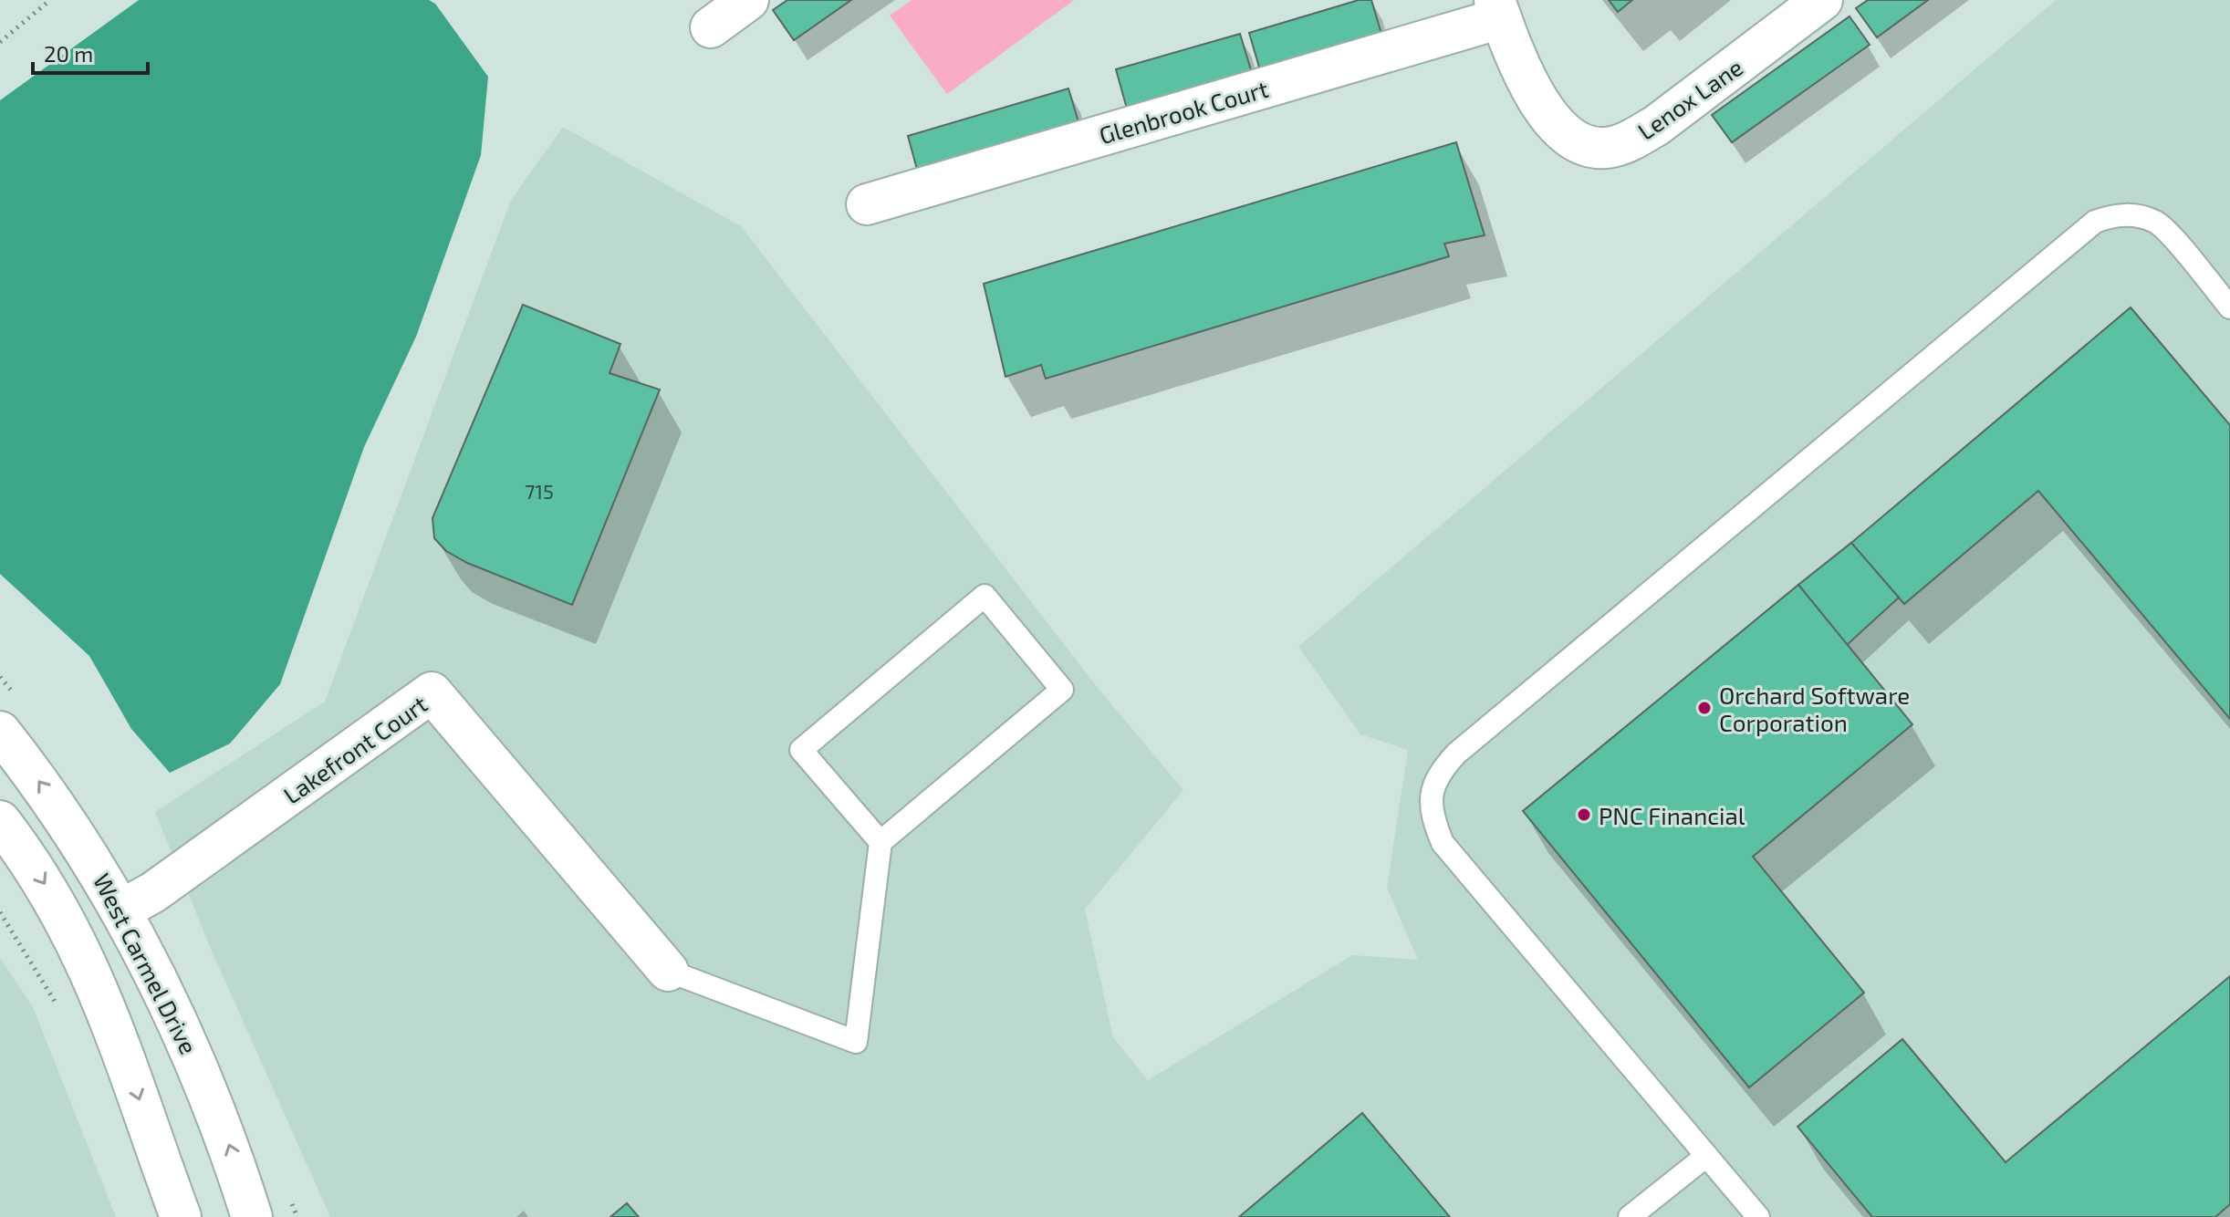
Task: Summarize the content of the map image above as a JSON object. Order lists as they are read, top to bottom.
{
  "streets": {
    "street": [
      "Lenox Lane",
      "Glenbrook Court",
      "Lakefront Court",
      "West Carmel Drive"
    ]
  },
  "crossings": [
    ["Lenox Lane", "Glenbrook Court"],
    ["Lakefront Court", "West Carmel Drive"]
  ],
  "places": ["Orchard Software Corporation", "PNC Financial"],
  "house_numbers": ["715"],
  "scale_bar": "20 m"
}
